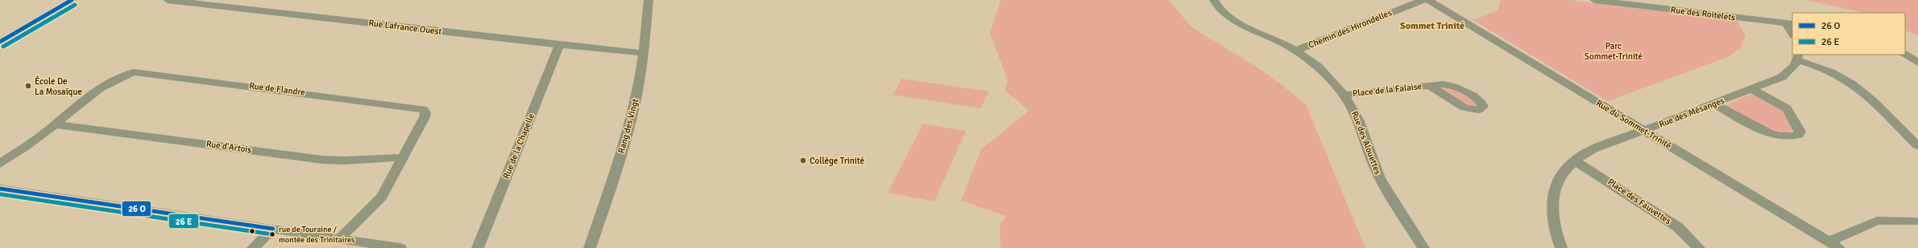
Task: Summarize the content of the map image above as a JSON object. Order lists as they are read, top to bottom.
{
  "streets": {
    "street": [
      "Rue des Roitelets",
      "Rue Lafrance Ouest",
      "Chemin des Hirondelles",
      "Rue de Flandre",
      "Place de la Falaise",
      "Rue des Mésanges",
      "Rue du Sommet-Trinité",
      "Rang des Vingt",
      "Rue des Alouettes",
      "Rue de la Chapelle",
      "Rue d'Artois",
      "Place des Fauvettes"
    ]
  },
  "crossings": [
    ["Rue Lafrance Ouest", "Rang des Vingt"],
    ["Rue Lafrance Ouest", "Rue de la Chapelle"],
    ["Chemin des Hirondelles", "Rue des Alouettes"],
    ["Rue de Flandre", "Rue d'Artois"],
    ["Place de la Falaise", "Rue des Alouettes"],
    ["Rue des Mésanges", "Rue du Sommet-Trinité"],
    ["Rue des Mésanges", "Place des Fauvettes"]
  ],
  "districts": ["Sommet Trinité"],
  "parks": ["Parc Sommet-Trinité"],
  "places": ["École De La Mosaïque", "Collège Trinité", "rue de Touraine / montée des Trinitaires"],
  "legend": ["26 O", "26 E"]
}
